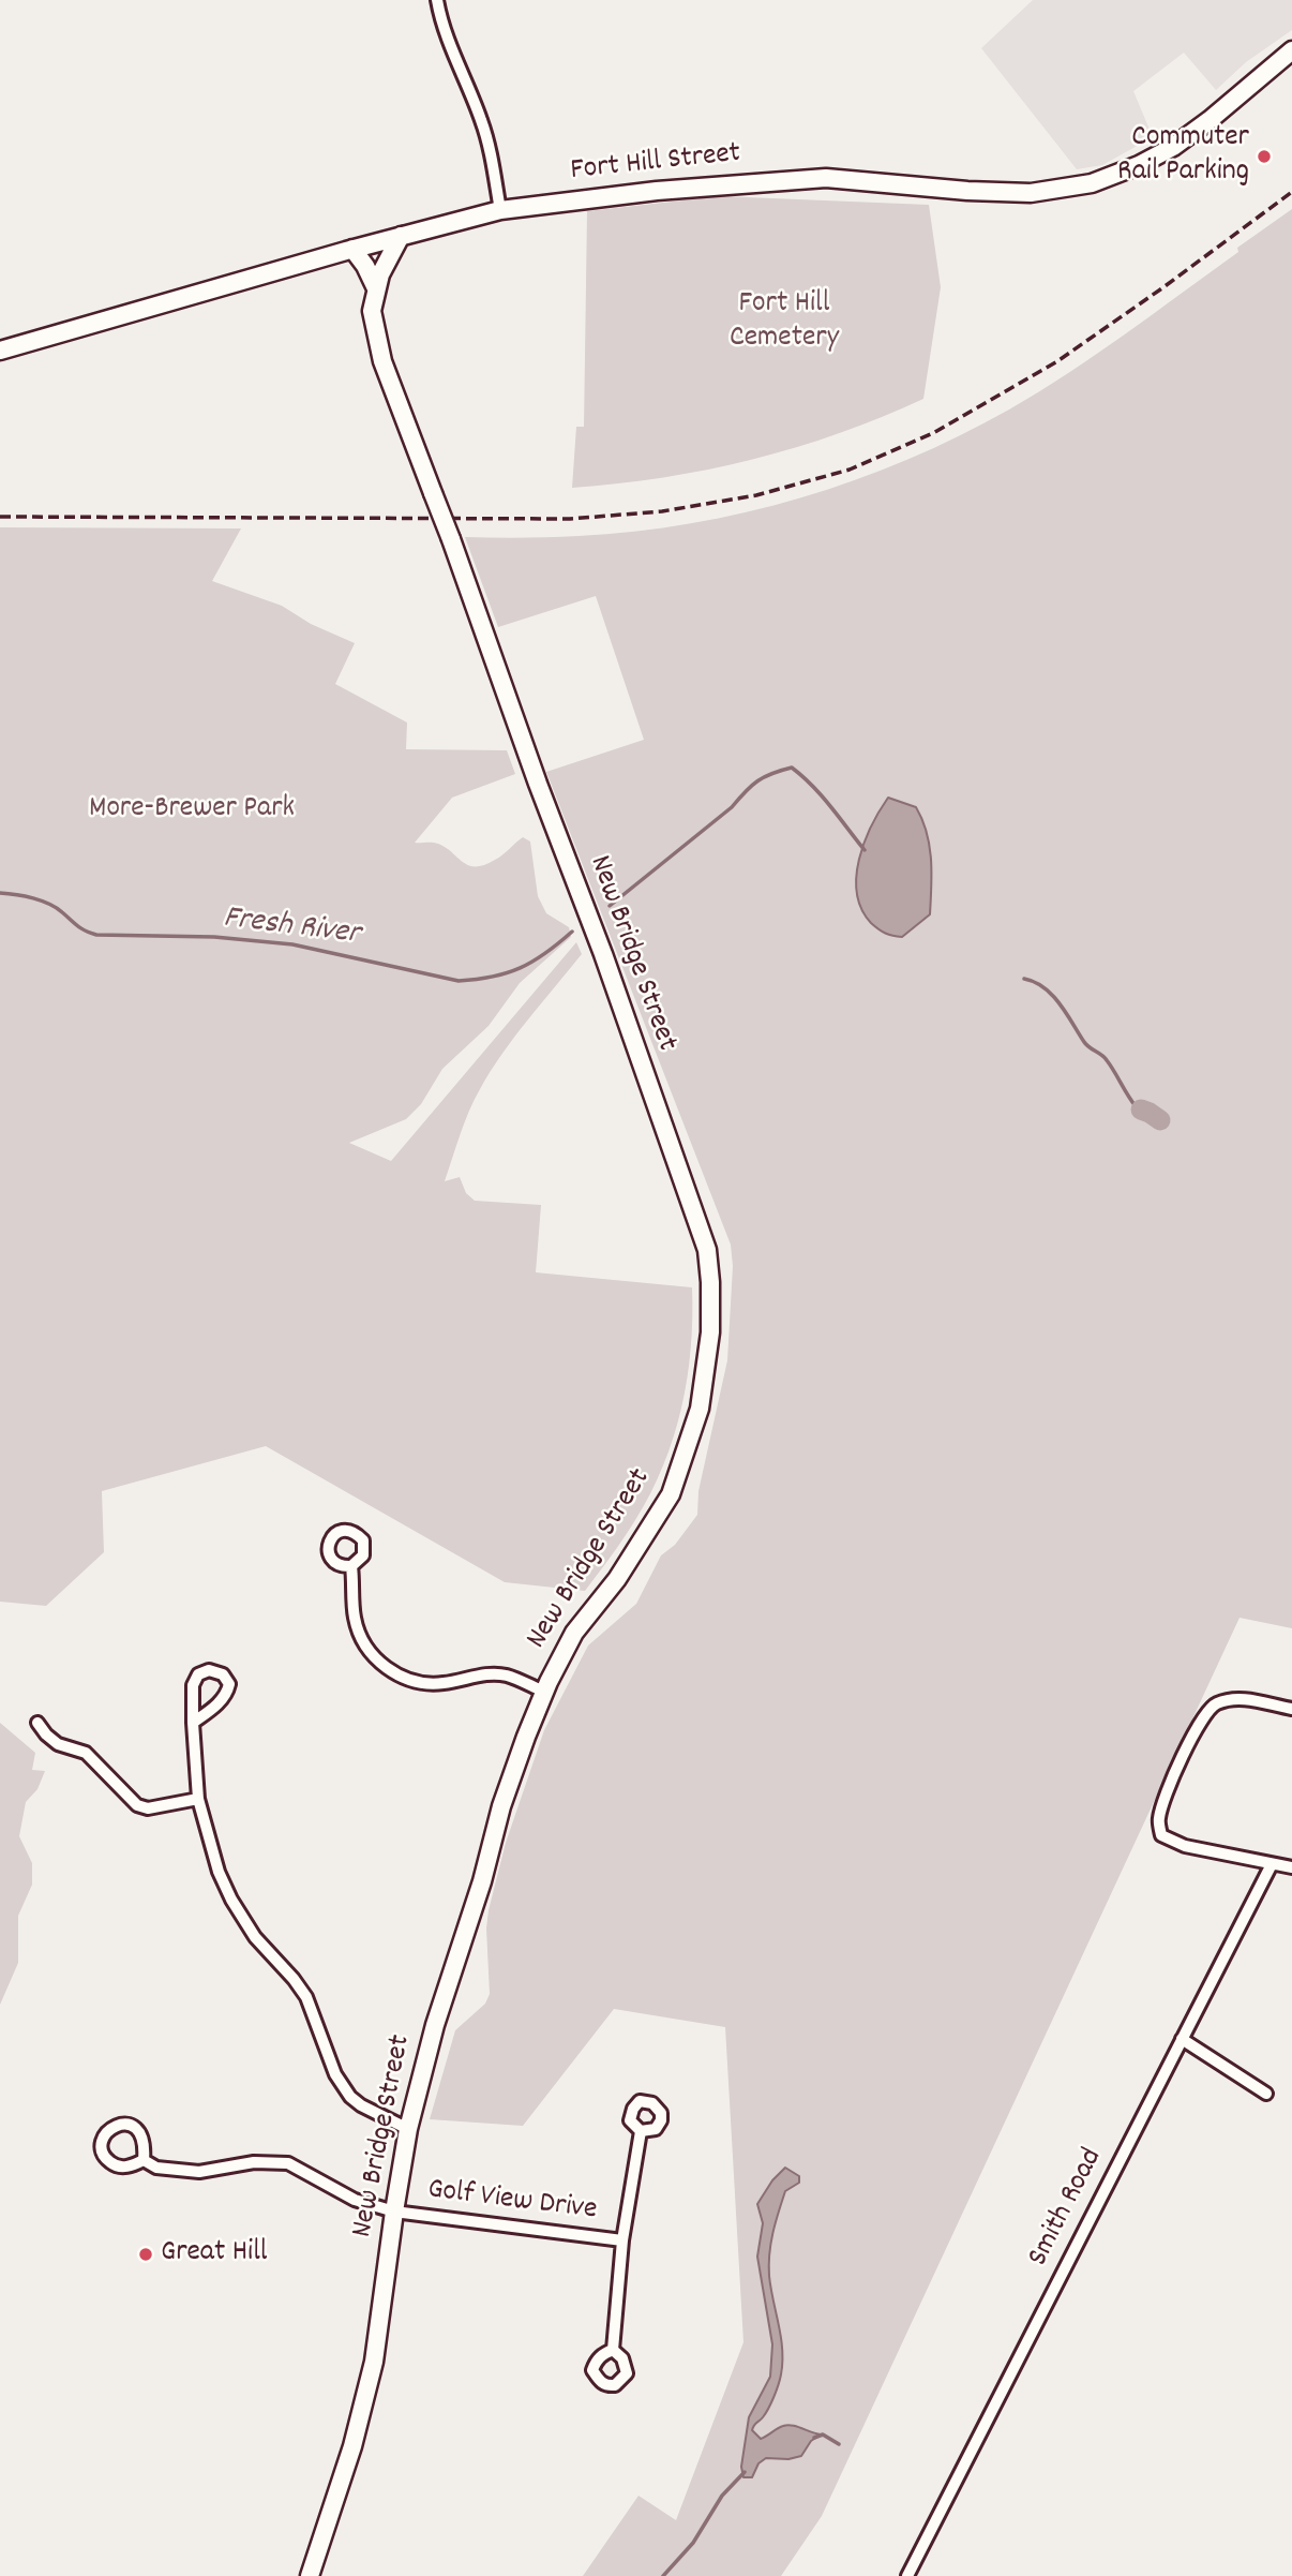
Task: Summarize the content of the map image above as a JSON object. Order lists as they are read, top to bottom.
{
  "streets": {
    "street": [
      "Fort Hill Street",
      "New Bridge Street",
      "Golf View Drive",
      "Smith Road"
    ]
  },
  "crossings": [
    ["Fort Hill Street", "New Bridge Street"],
    ["New Bridge Street", "Golf View Drive"]
  ],
  "water": ["Fresh River"],
  "parks": ["Fort Hill Cemetery", "More-Brewer Park"],
  "places": ["Commuter Rail Parking", "Great Hill"]
}
